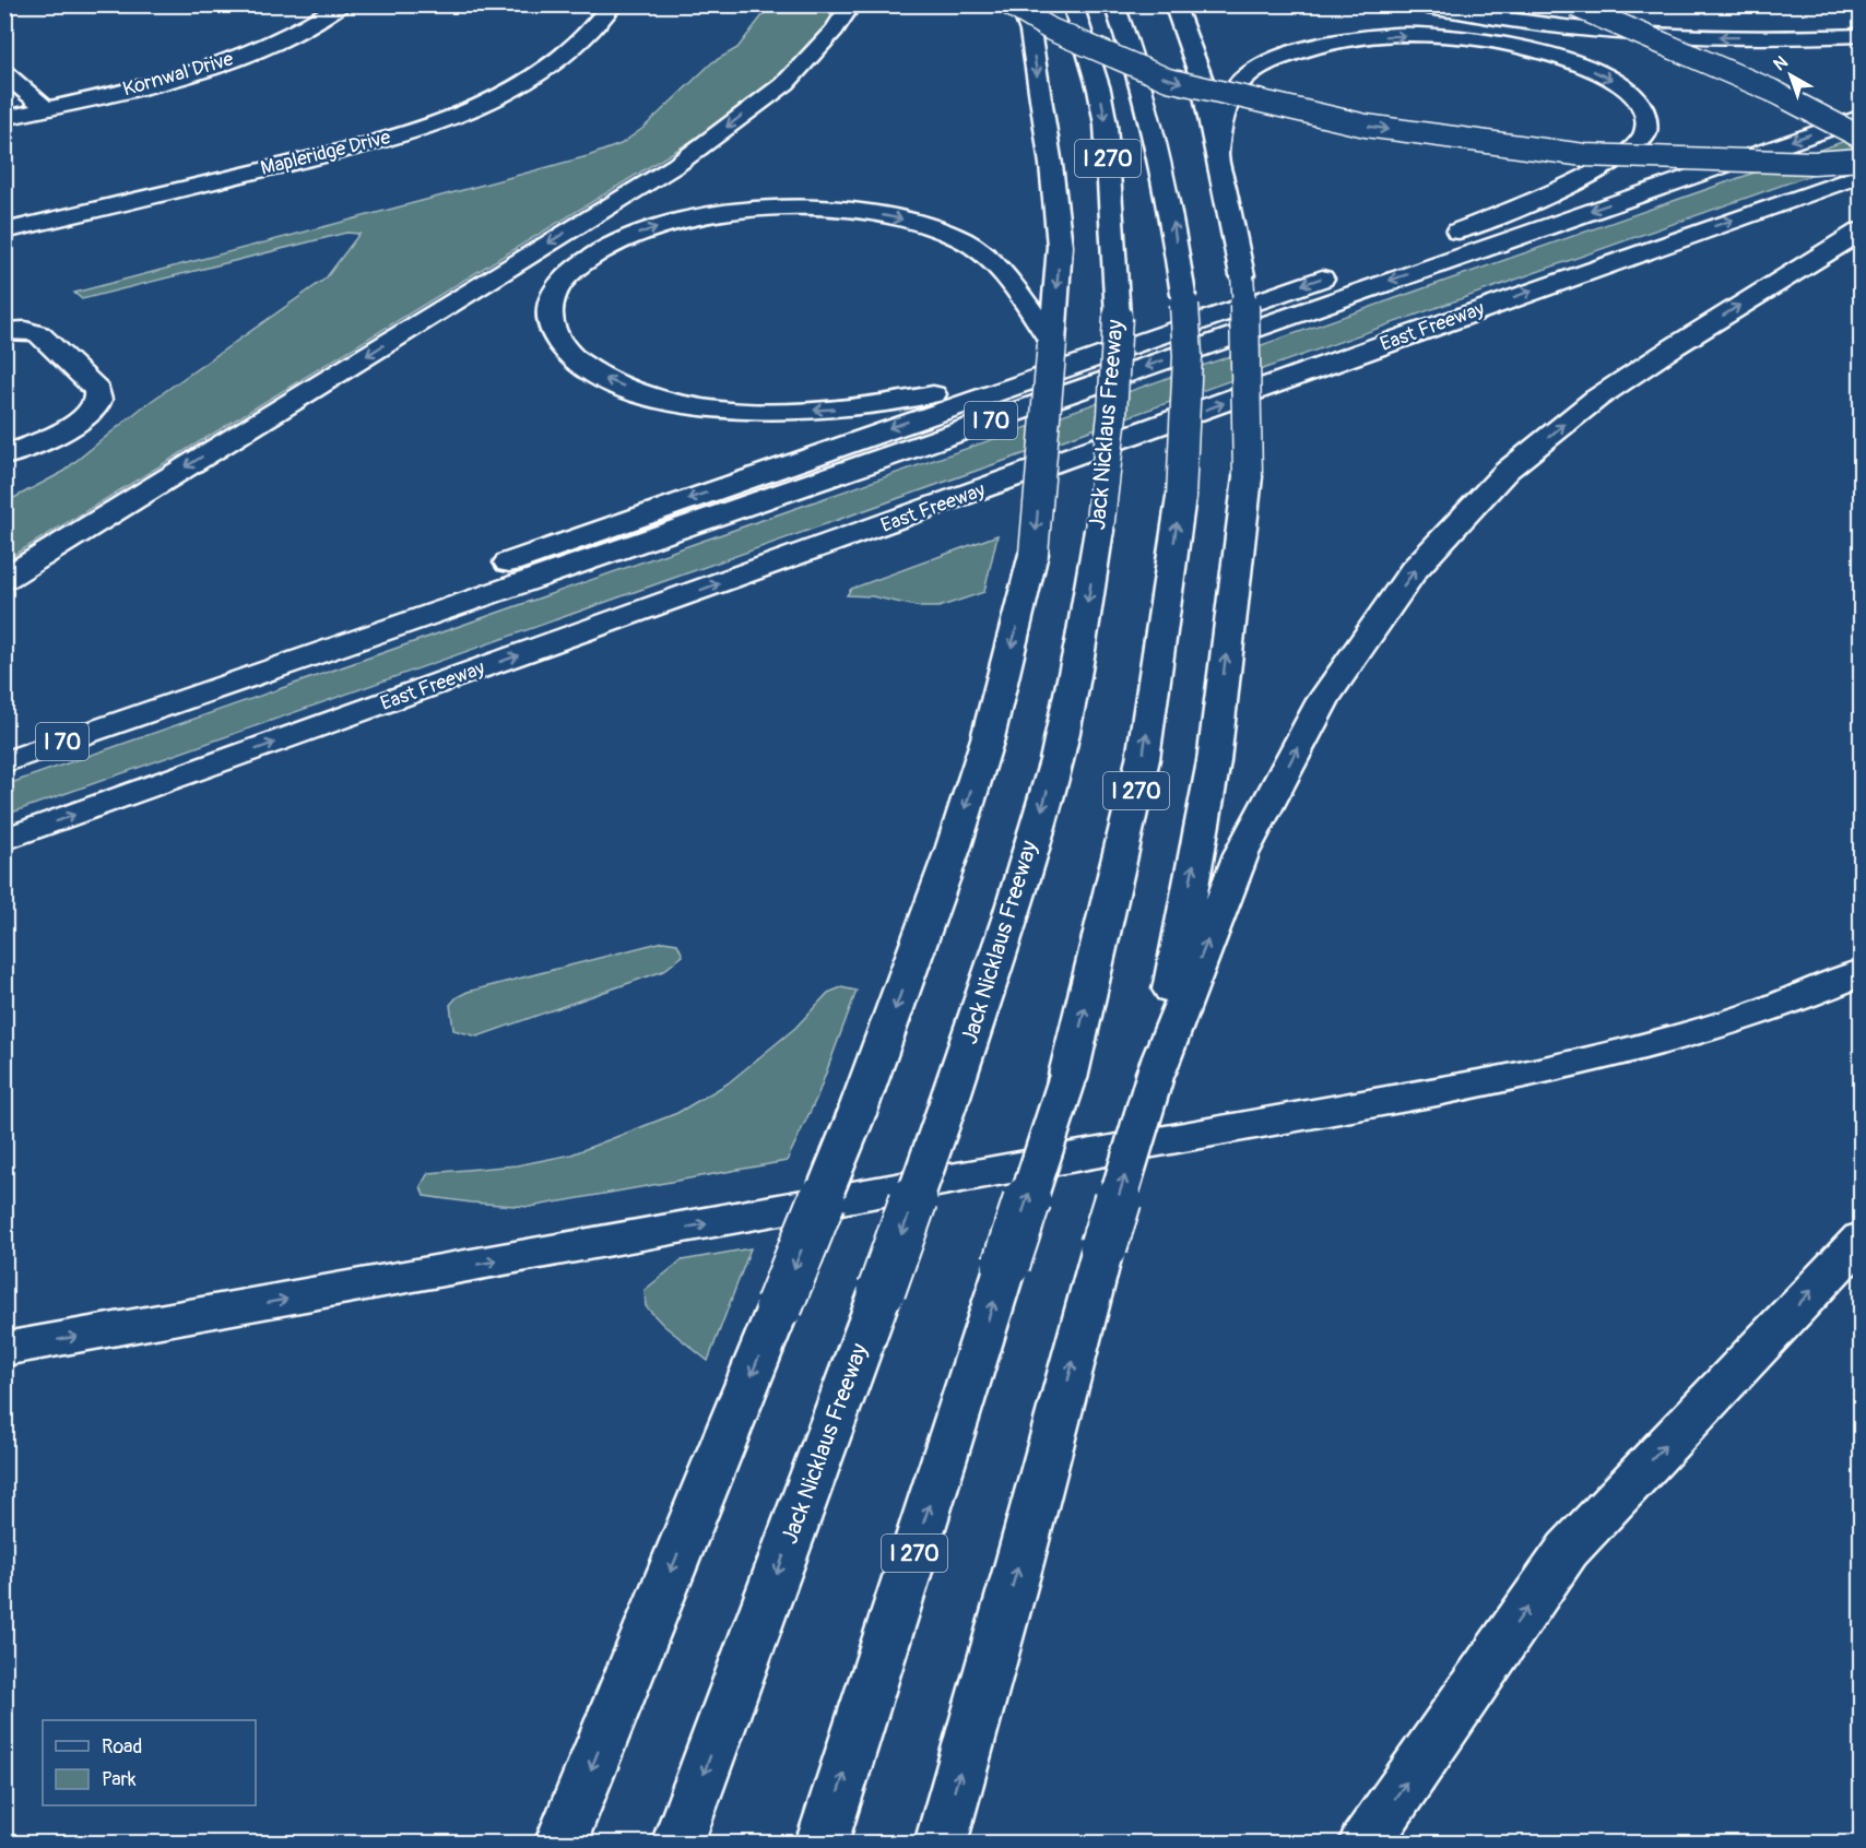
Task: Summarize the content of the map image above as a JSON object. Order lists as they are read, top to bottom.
{
  "streets": {
    "main road": [
      "Kornwal Drive",
      "Mapleridge Drive",
      "I 270",
      "East Freeway",
      "I 70",
      "Jack Nicklaus Freeway"
    ]
  },
  "legend": ["Road", "Park"],
  "north": "top left"
}
